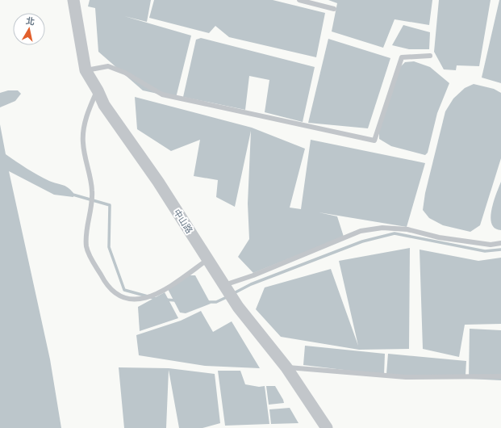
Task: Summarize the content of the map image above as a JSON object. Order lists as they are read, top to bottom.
{
  "streets": {
    "street": ["中山路"]
  },
  "north": "top"
}
